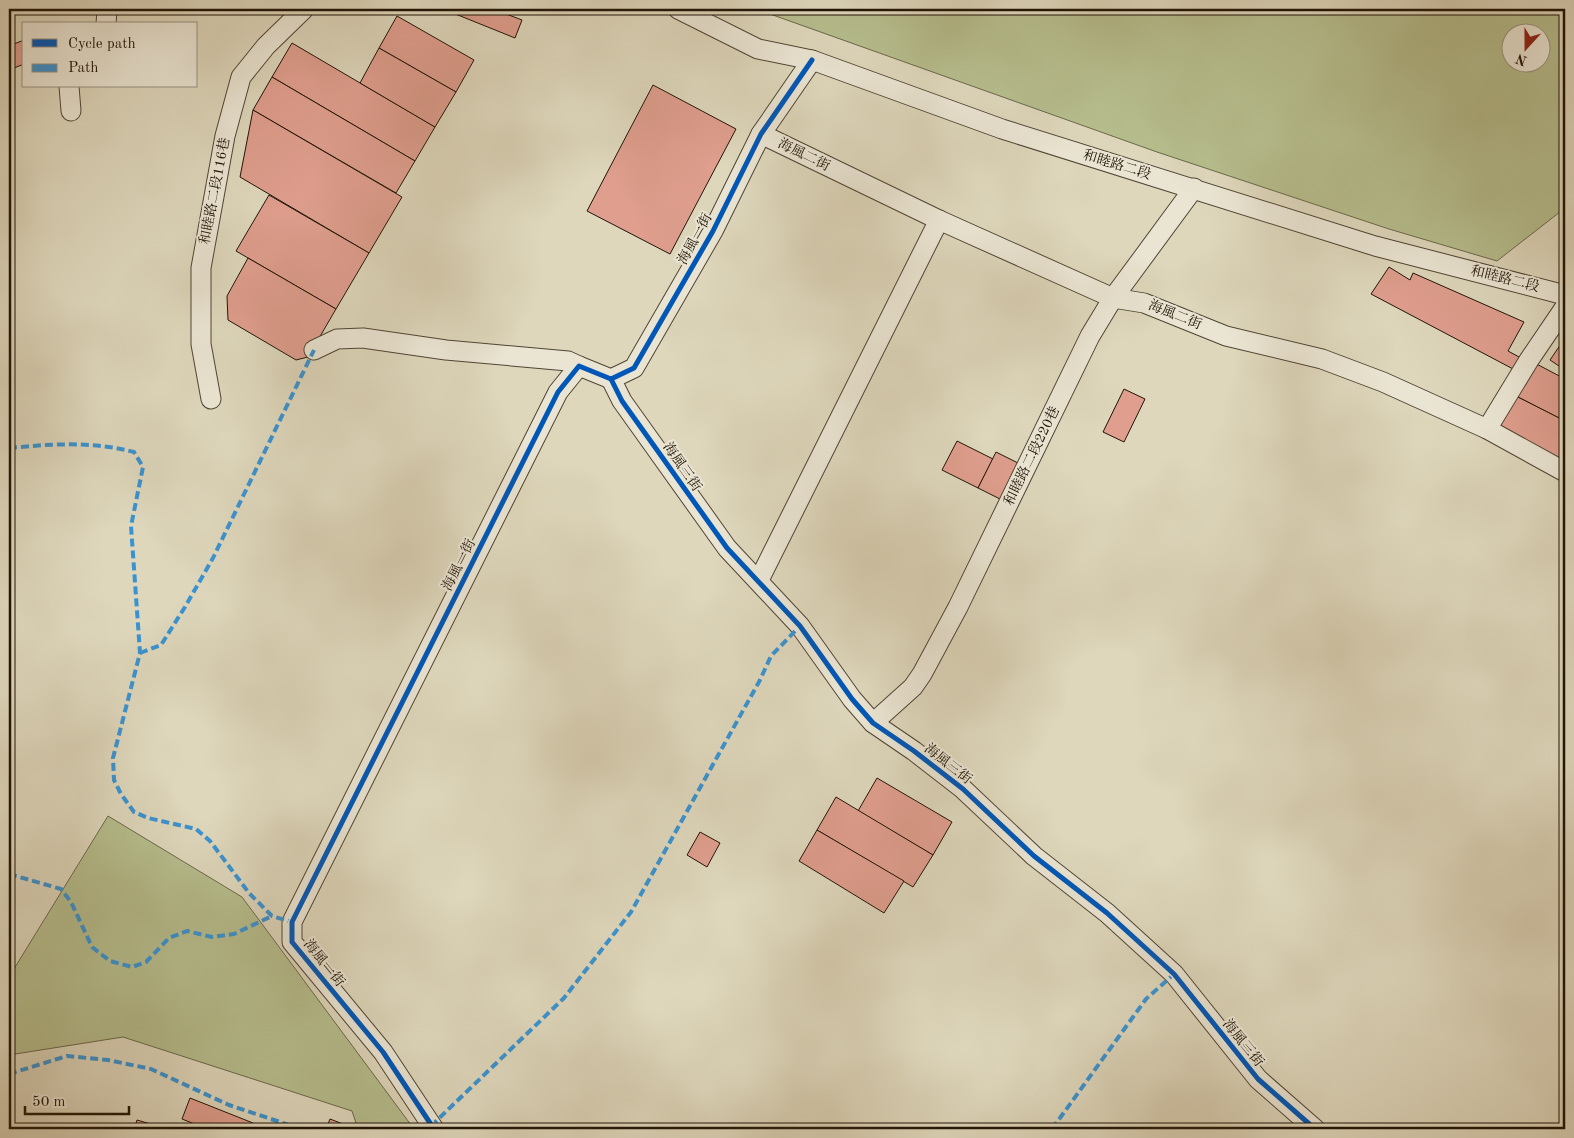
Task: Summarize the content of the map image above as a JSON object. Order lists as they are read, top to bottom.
{
  "streets": {
    "street": [
      "海風二街",
      "和睦路二段",
      "和睦路二段116巷",
      "海風一街",
      "和睦路二段220巷",
      "海風三街"
    ]
  },
  "crossings": [
    ["海風二街", "海風一街"],
    ["海風二街", "和睦路二段220巷"],
    ["和睦路二段", "海風一街"],
    ["和睦路二段", "和睦路二段220巷"],
    ["海風一街", "海風三街"],
    ["和睦路二段220巷", "海風三街"]
  ],
  "legend": ["Cycle path", "Path"],
  "scale_bar": "50 m",
  "north": "bottom"
}
